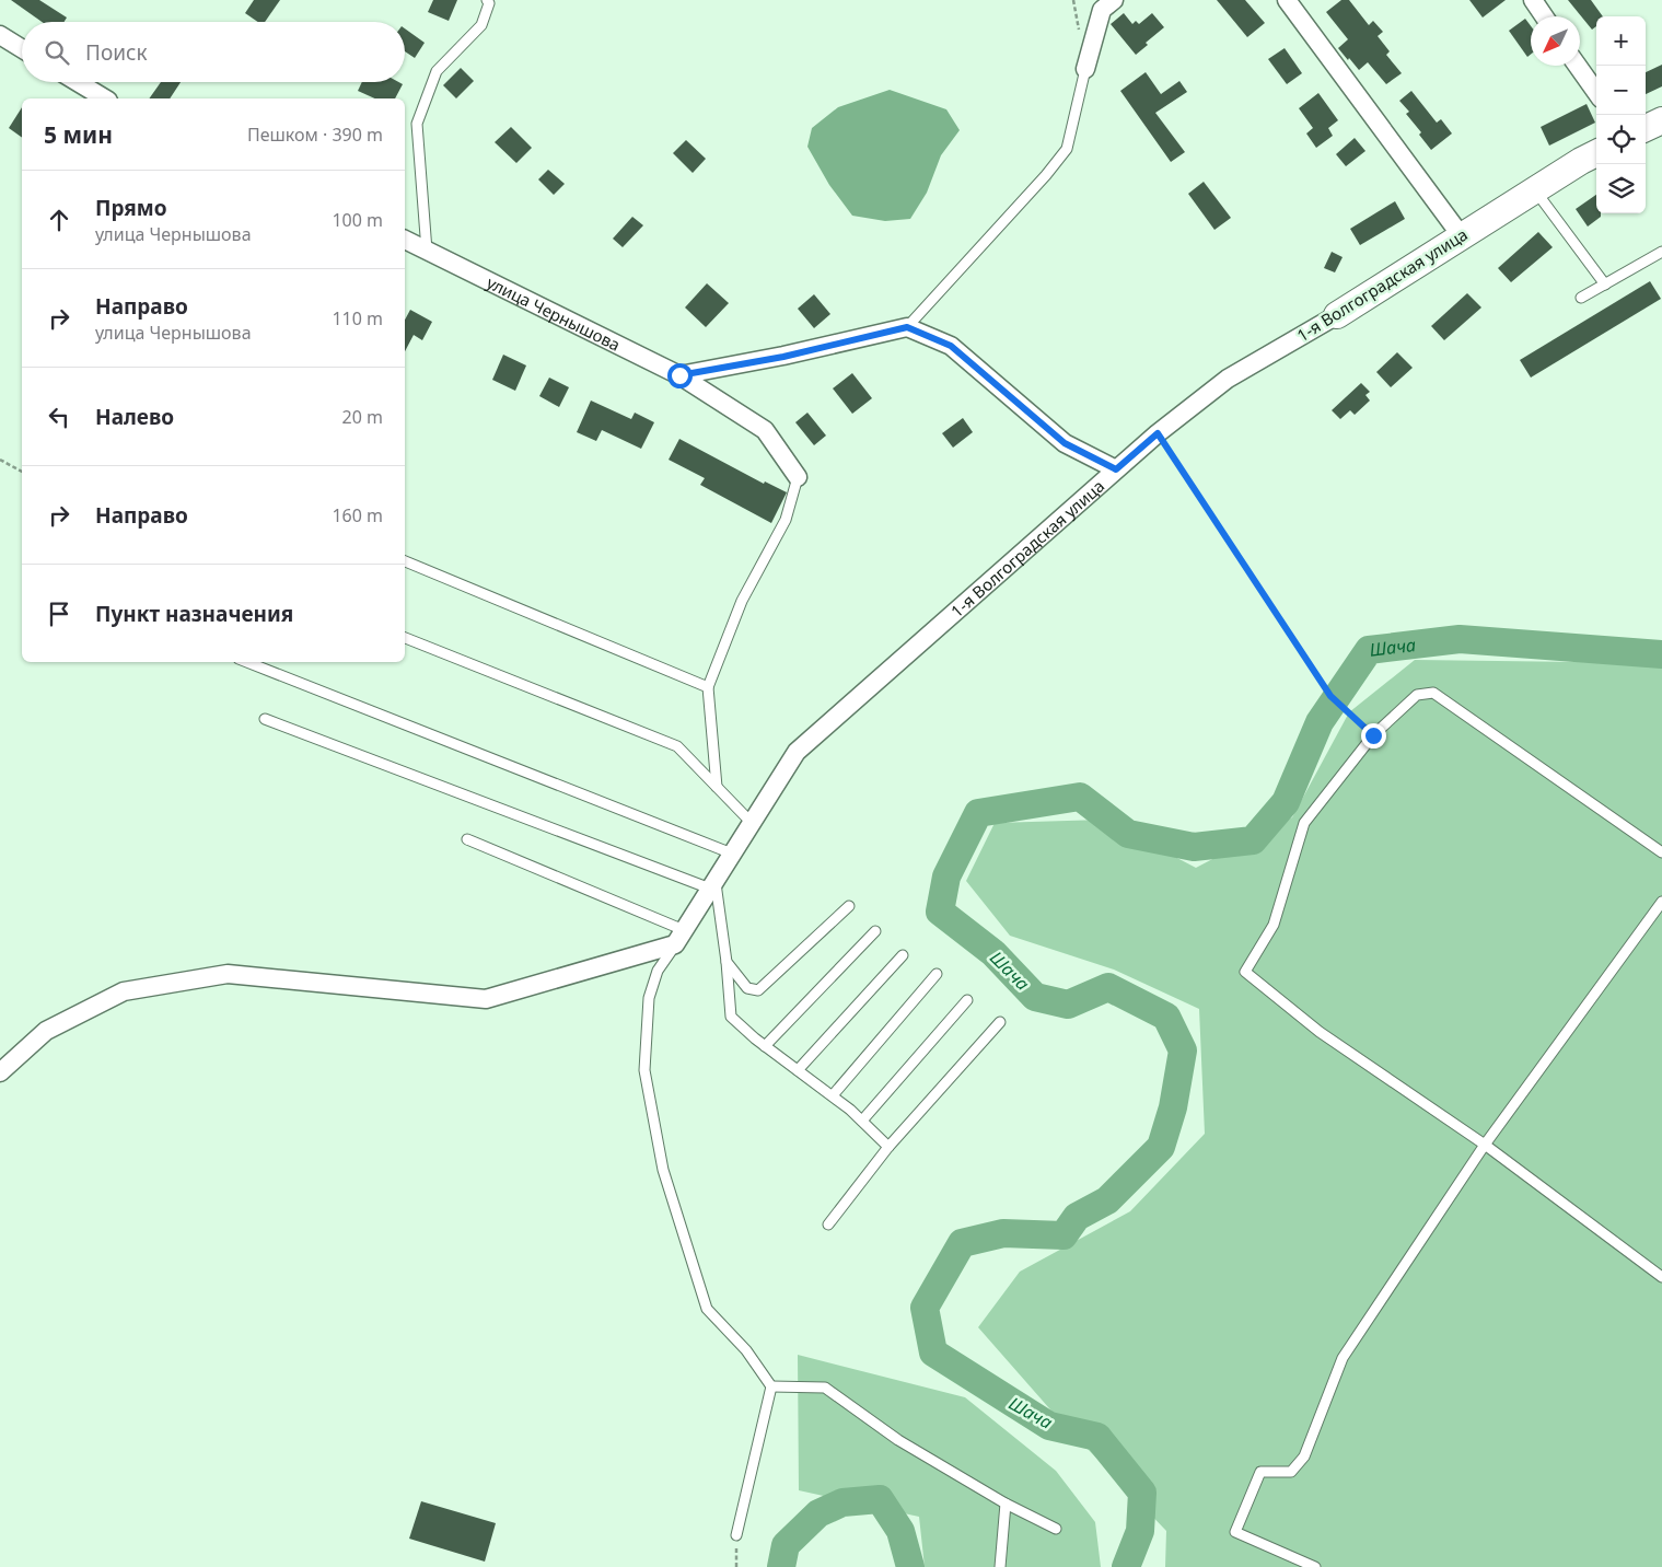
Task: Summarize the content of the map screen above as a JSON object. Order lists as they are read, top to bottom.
{
  "streets": {
    "street": ["1-я Волгоградская улица", "улица Чернышова"]
  },
  "water": ["Шача"],
  "north": "bottom left",
  "page": {
    "map_buttons": ["+", "−"],
    "search": "Поиск",
    "heading": ["5 мин", "Пешком · 390 m"],
    "list": [
      ["Прямо", "улица Чернышова", "100 m"],
      ["Направо", "улица Чернышова", "110 m"],
      ["Налево", "20 m"],
      ["Направо", "160 m"],
      "Пункт назначения"
    ]
  }
}
